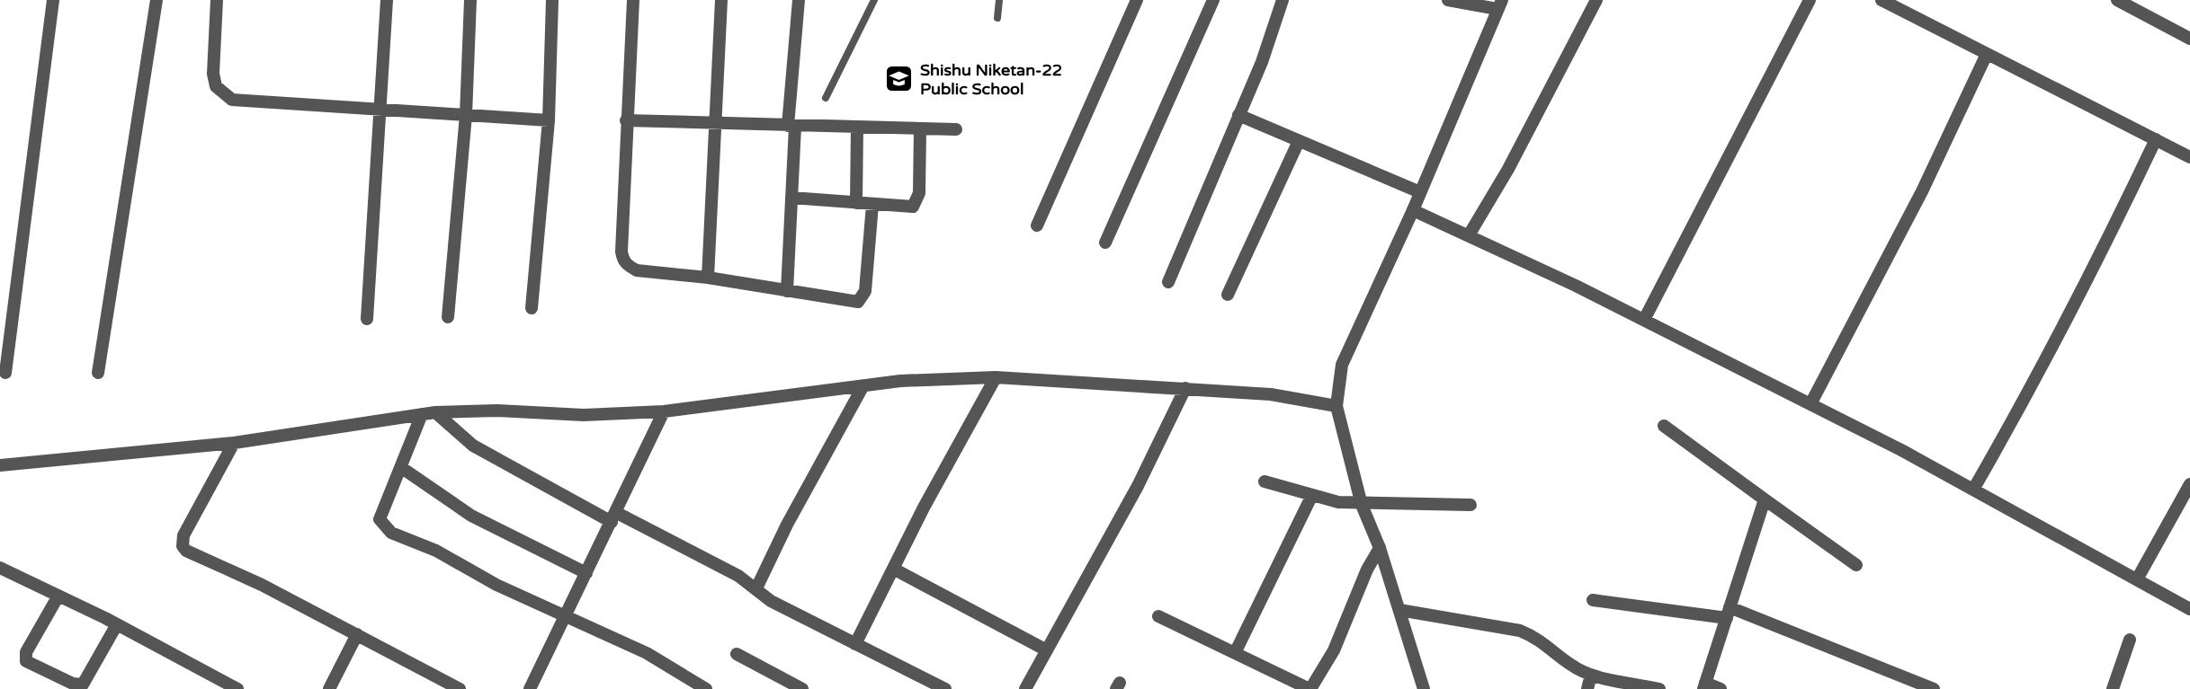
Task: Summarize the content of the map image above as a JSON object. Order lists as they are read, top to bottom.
{
  "places": {
    "school or university": ["Shishu Niketan-22 Public School"]
  }
}
